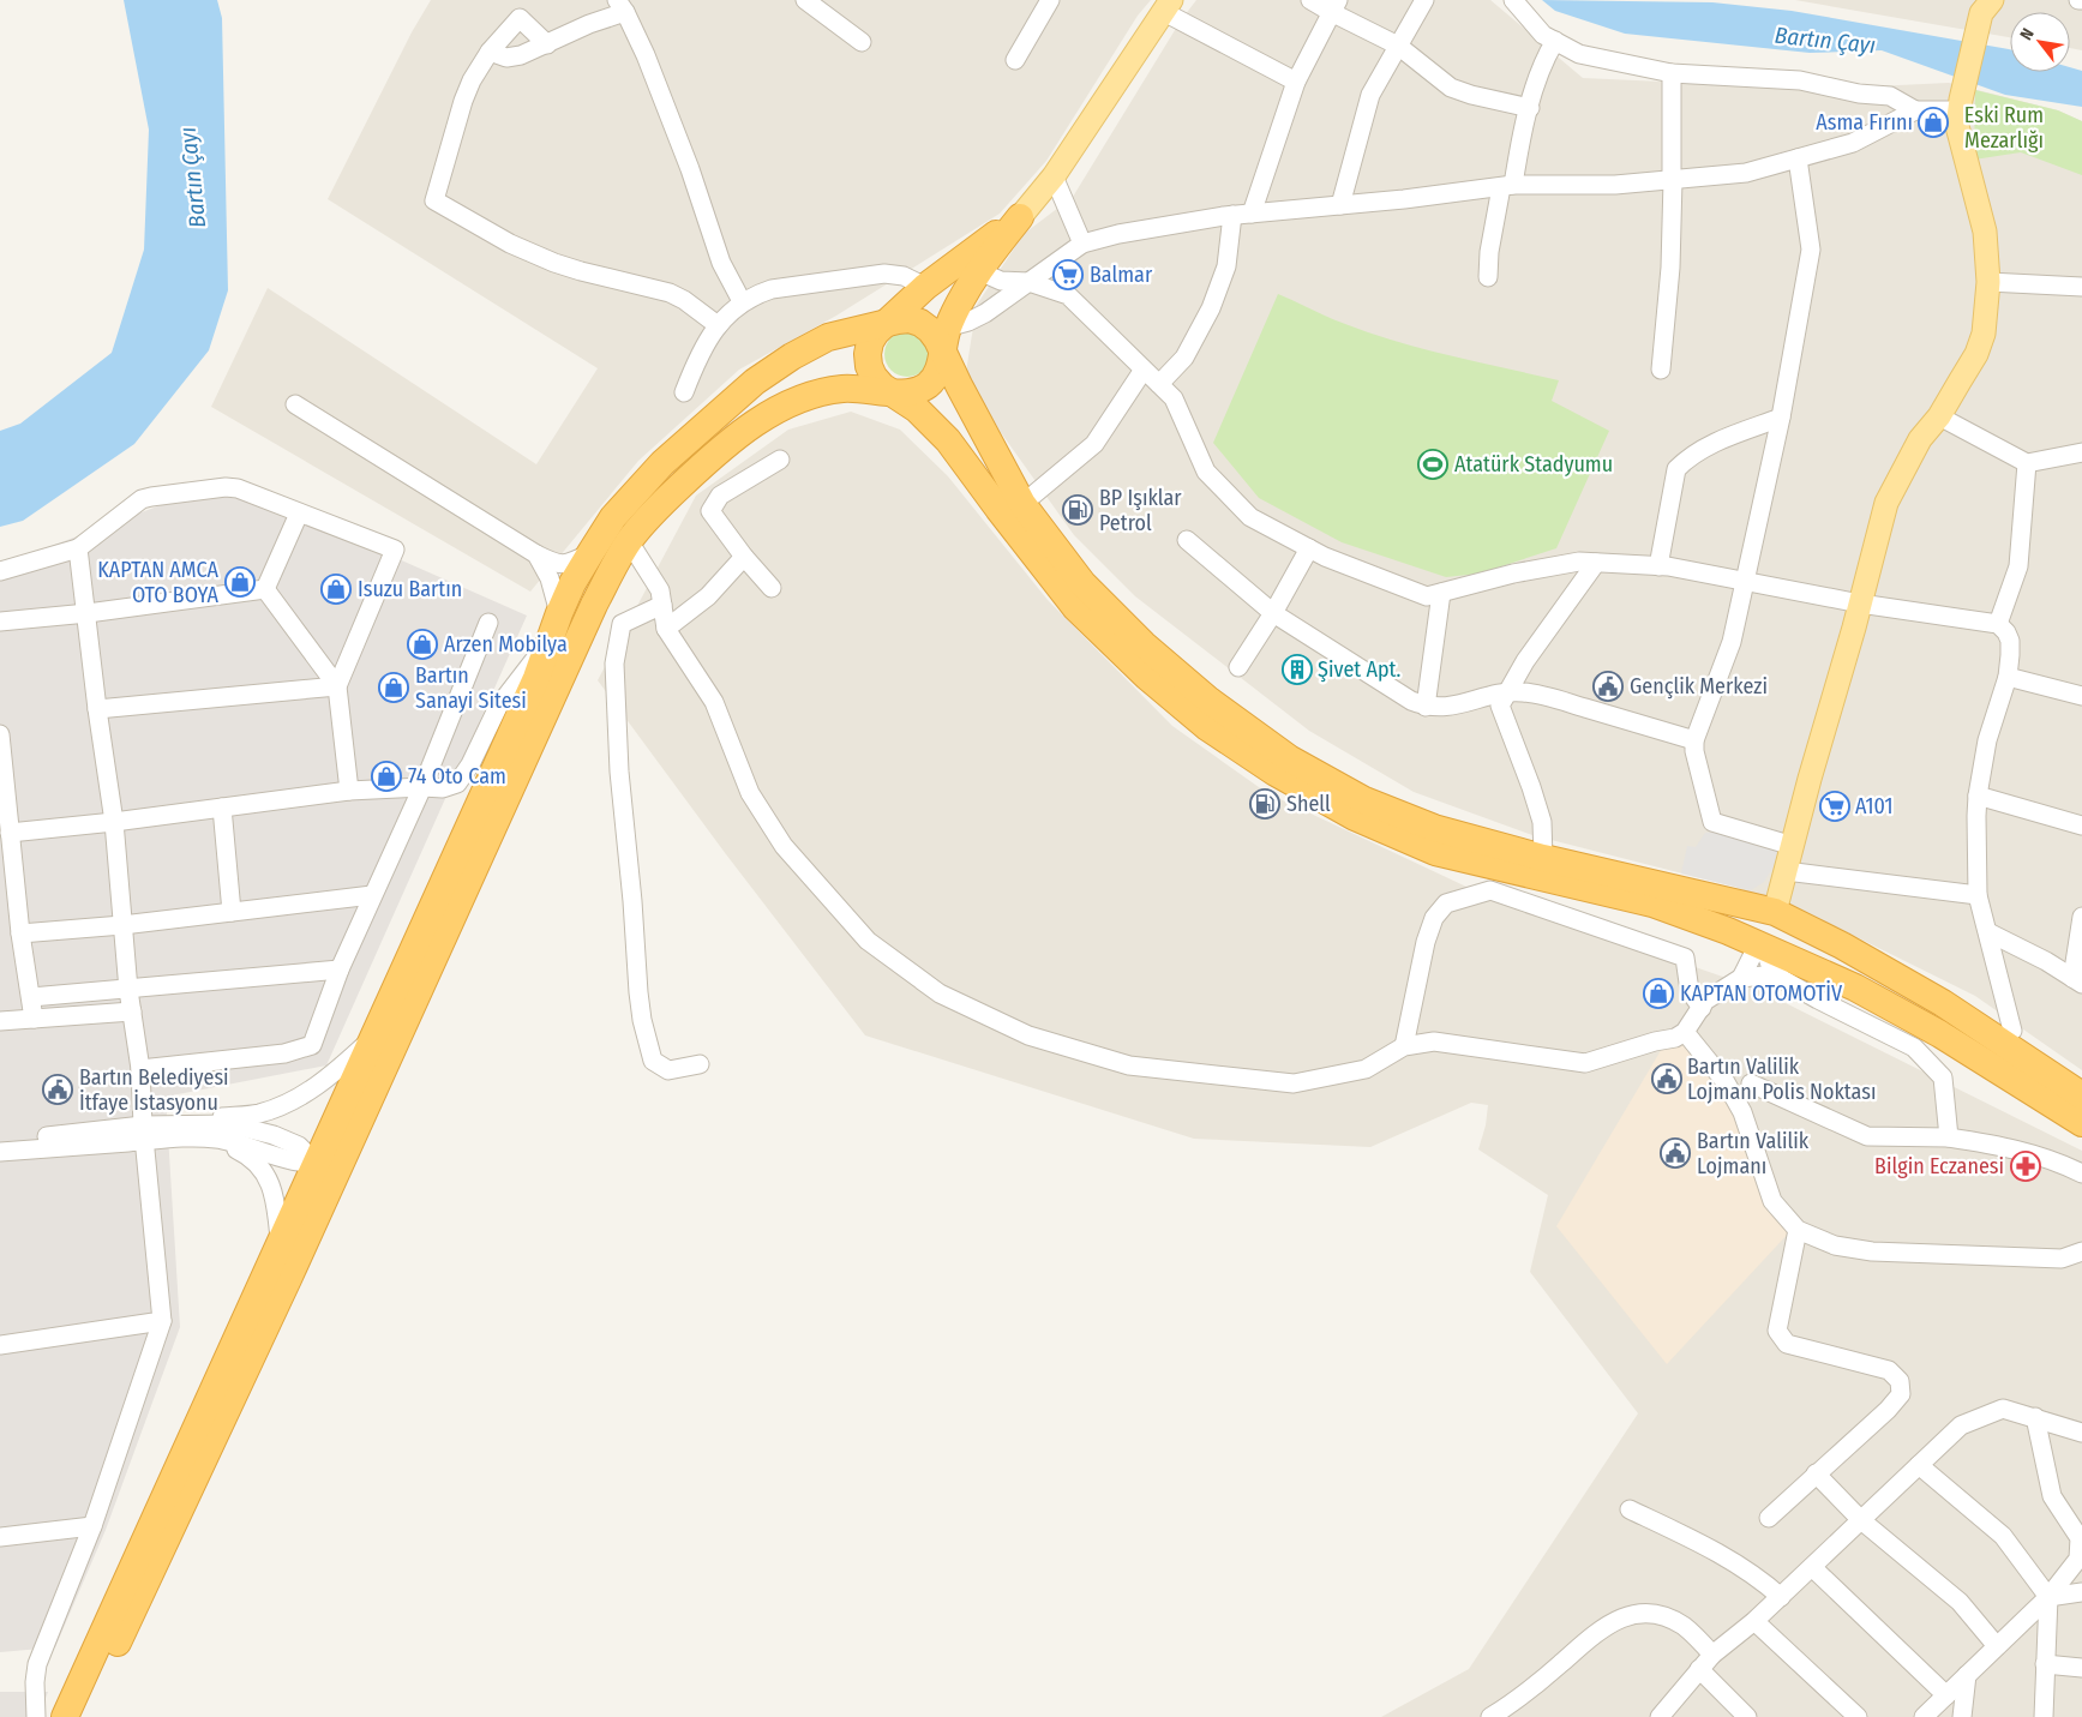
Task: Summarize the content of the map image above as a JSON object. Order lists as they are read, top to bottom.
{
  "water": ["Bartın Çayı"],
  "parks": ["Eski Rum Mezarlığı"],
  "places": {
    "shop": [
      "Asma Fırını",
      "KAPTAN AMCA OTO BOYA",
      "Isuzu Bartın",
      "Arzen Mobilya",
      "Bartın Sanayi Sitesi",
      "74 Oto Cam",
      "KAPTAN OTOMOTİV"
    ],
    "supermarket": ["Balmar", "A101"],
    "sports": ["Atatürk Stadyumu"],
    "fuel station": ["BP Işıklar Petrol", "Shell"],
    "building": ["Şivet Apt."],
    "public building": [
      "Gençlik Merkezi",
      "Bartın Valilik Lojmanı Polis Noktası",
      "Bartın Belediyesi İtfaye İstasyonu",
      "Bartın Valilik Lojmanı"
    ],
    "pharmacy": ["Bilgin Eczanesi"]
  },
  "north": "top left"
}
